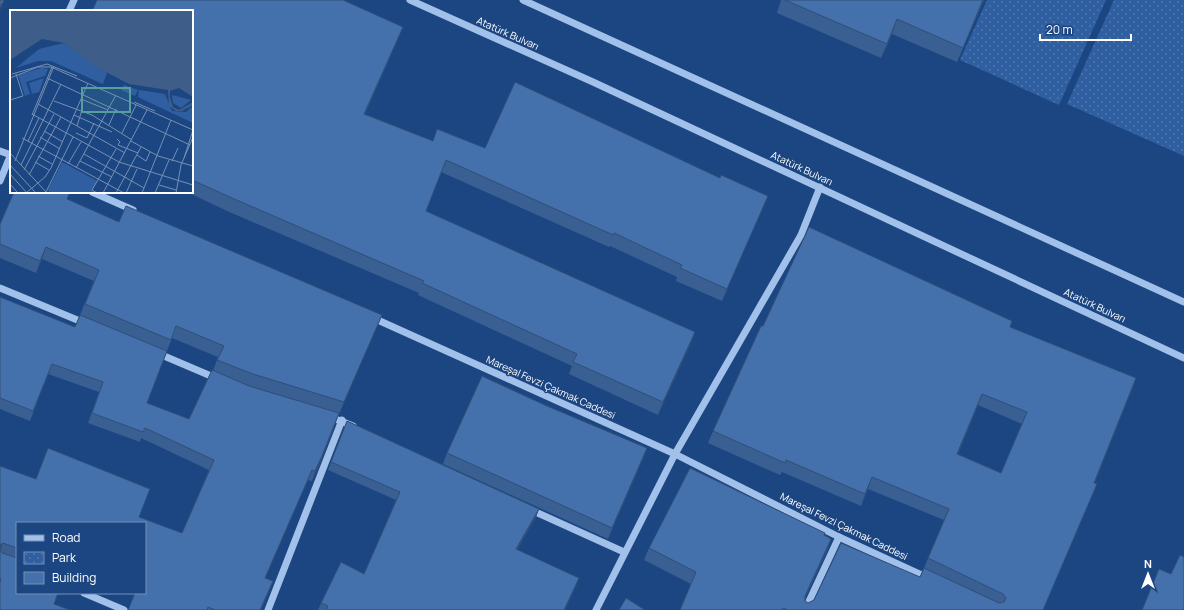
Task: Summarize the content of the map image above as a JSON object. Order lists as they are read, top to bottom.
{
  "streets": {
    "street": ["Atatürk Bulvarı", "Mareşal Fevzi Çakmak Caddesi"]
  },
  "legend": ["Road", "Park", "Building"],
  "scale_bar": "20 m",
  "north": "top"
}
